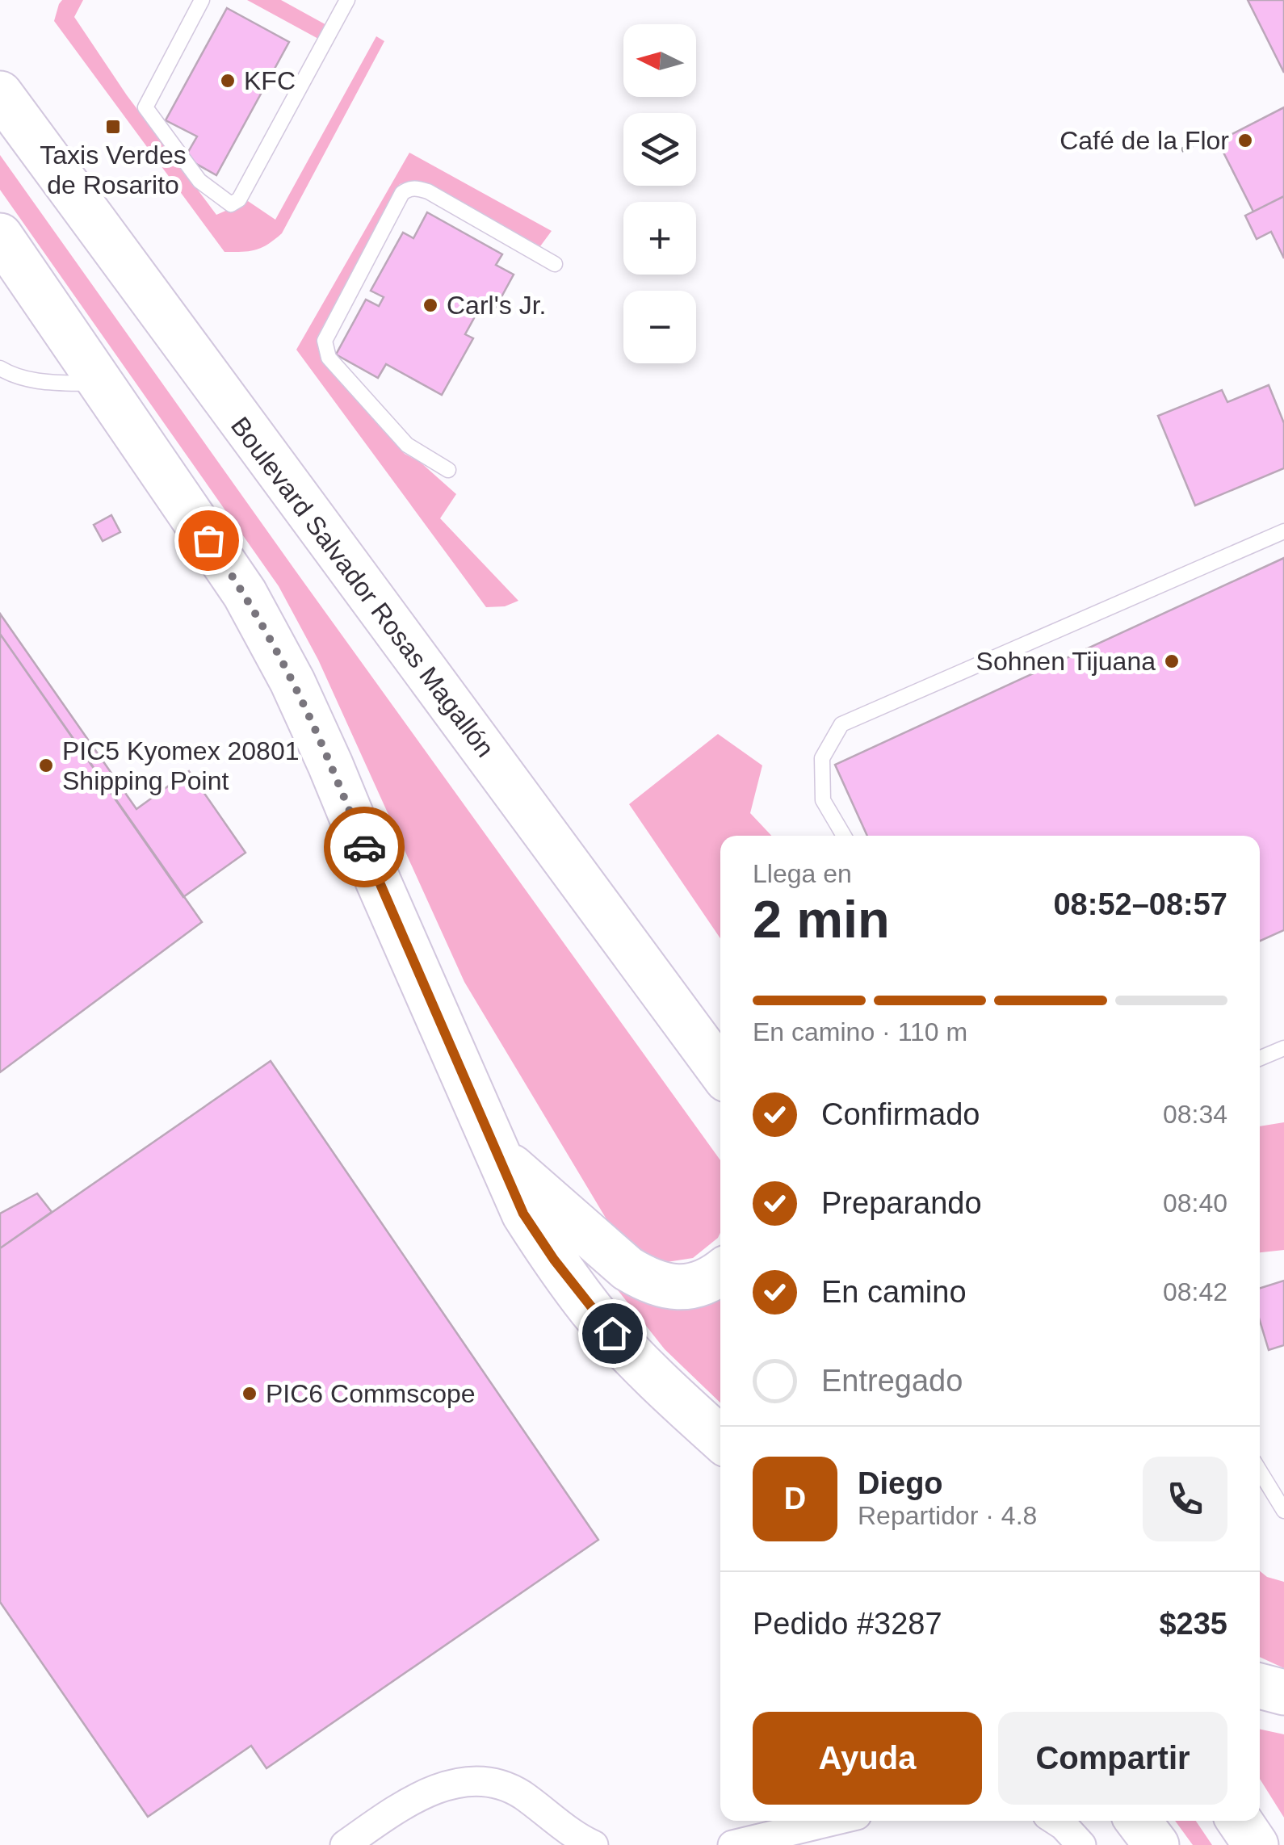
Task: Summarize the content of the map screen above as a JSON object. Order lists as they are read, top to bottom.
{
  "streets": {
    "highway": ["Boulevard Salvador Rosas Magallón"]
  },
  "places": {
    "other": [
      "KFC",
      "Café de la Flor",
      "Carl's Jr.",
      "Sohnen Tijuana",
      "PIC5 Kyomex 20801 Shipping Point",
      "PIC6 Commscope"
    ],
    "transit": ["Taxis Verdes de Rosarito"]
  },
  "north": "left",
  "page": {
    "map_buttons": ["+", "−"],
    "heading": ["2 min", "Llega en", "08:52–08:57"],
    "panel": [
      "Diego",
      "Repartidor · 4.8",
      "Pedido #3287",
      "$235"
    ],
    "bar": "En camino · 110 m",
    "list": [
      ["Confirmado", "08:34"],
      ["Preparando", "08:40"],
      ["En camino", "08:42"],
      "Entregado"
    ],
    "round": "D",
    "buttons": ["Ayuda", "Compartir"]
  }
}
